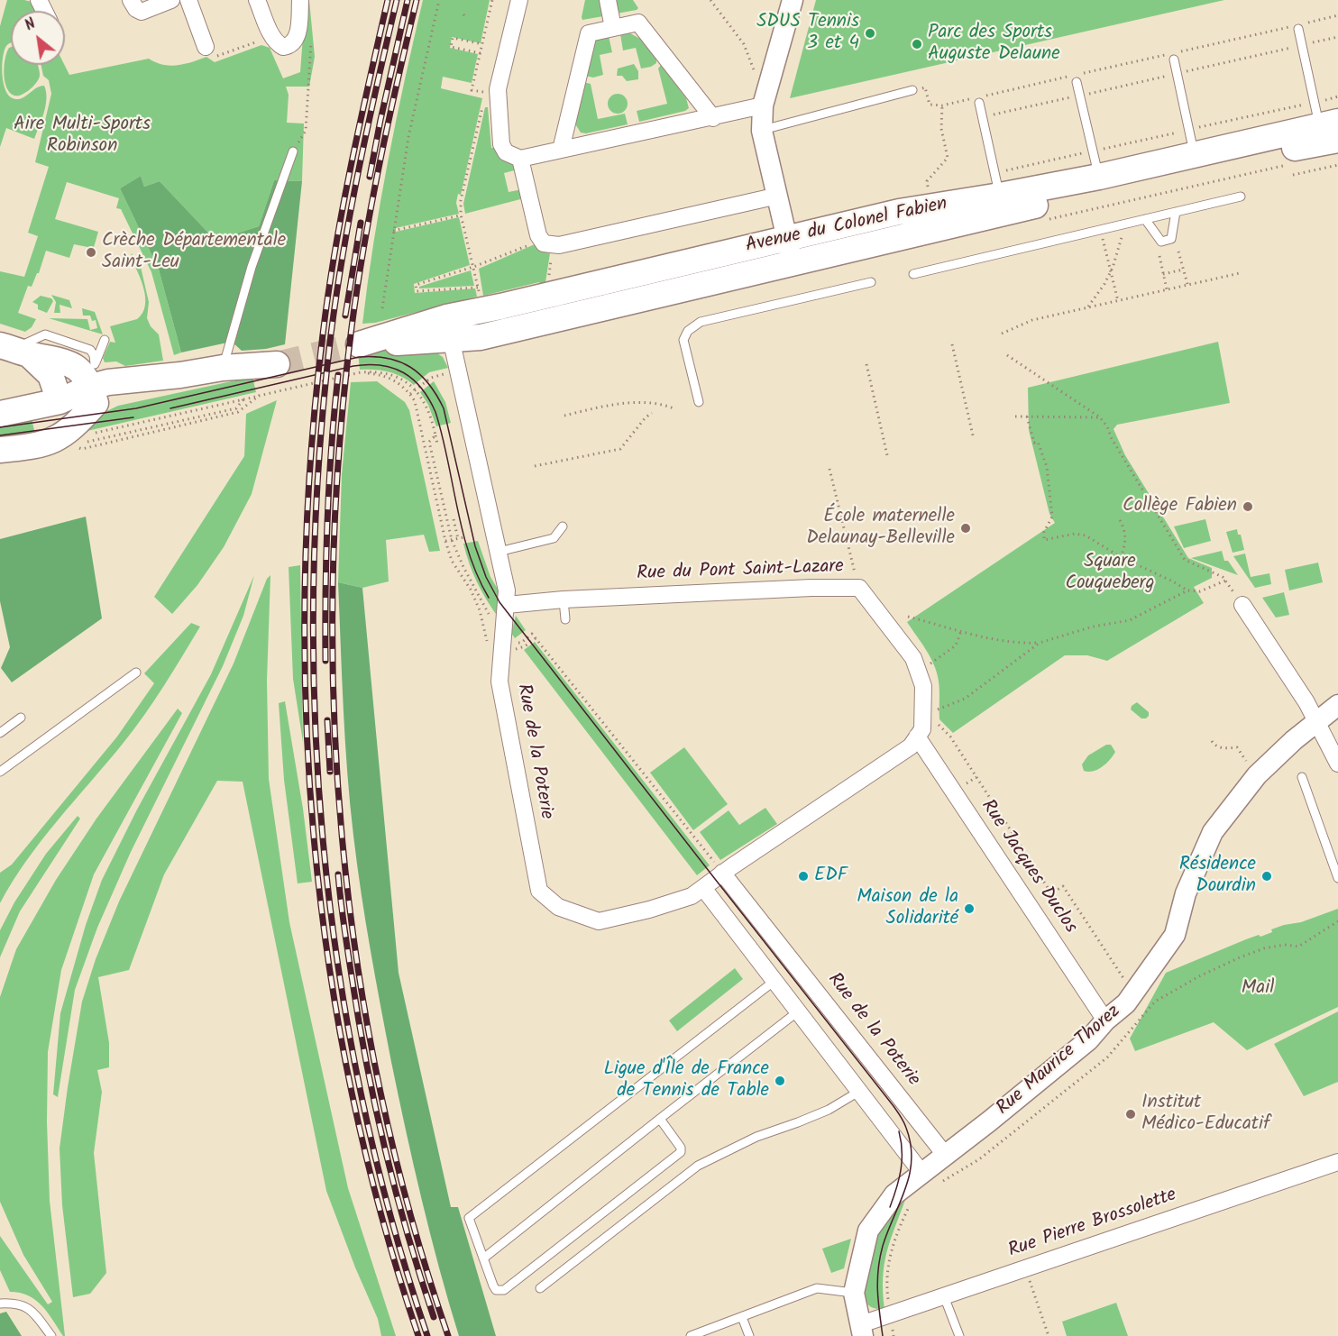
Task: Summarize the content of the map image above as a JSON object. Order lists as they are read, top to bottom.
{
  "streets": {
    "main road": ["Avenue du Colonel Fabien"],
    "street": [
      "Rue du Pont Saint-Lazare",
      "Rue de la Poterie",
      "Rue Jacques Duclos",
      "Rue Maurice Thorez",
      "Rue Pierre Brossolette"
    ]
  },
  "crossings": [
    ["Avenue du Colonel Fabien", "Rue de la Poterie"],
    ["Rue du Pont Saint-Lazare", "Rue de la Poterie"],
    ["Rue du Pont Saint-Lazare", "Rue Jacques Duclos"],
    ["Rue de la Poterie", "Rue Maurice Thorez"],
    ["Rue Jacques Duclos", "Rue Maurice Thorez"],
    ["Rue Maurice Thorez", "Rue Pierre Brossolette"]
  ],
  "parks": ["Aire Multi-Sports Robinson", "Square Couqueberg", "Mail"],
  "places": [
    "SDUS Tennis 3 et 4",
    "Parc des Sports Auguste Delaune",
    "Crèche Départementale Saint-Leu",
    "Collège Fabien",
    "École maternelle Delaunay-Belleville",
    "EDF",
    "Résidence Dourdin",
    "Maison de la Solidarité",
    "Ligue d'Île de France de Tennis de Table",
    "Institut Médico-Educatif"
  ],
  "north": "top left"
}
